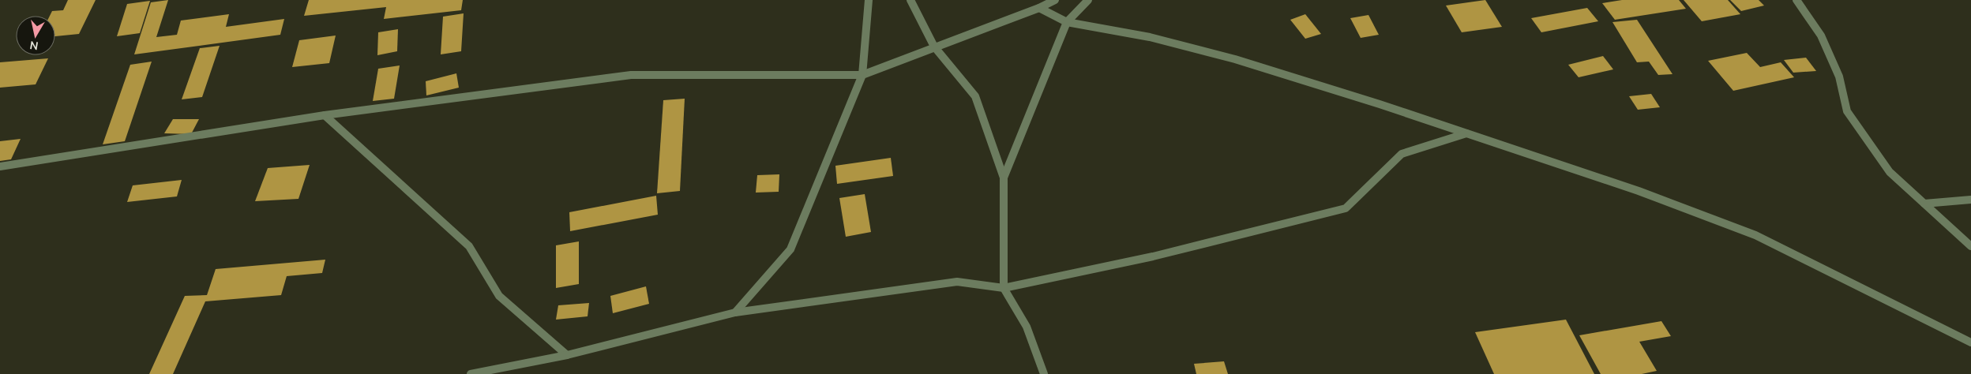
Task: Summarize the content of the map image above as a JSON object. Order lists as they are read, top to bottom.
{
  "north": "bottom"
}
